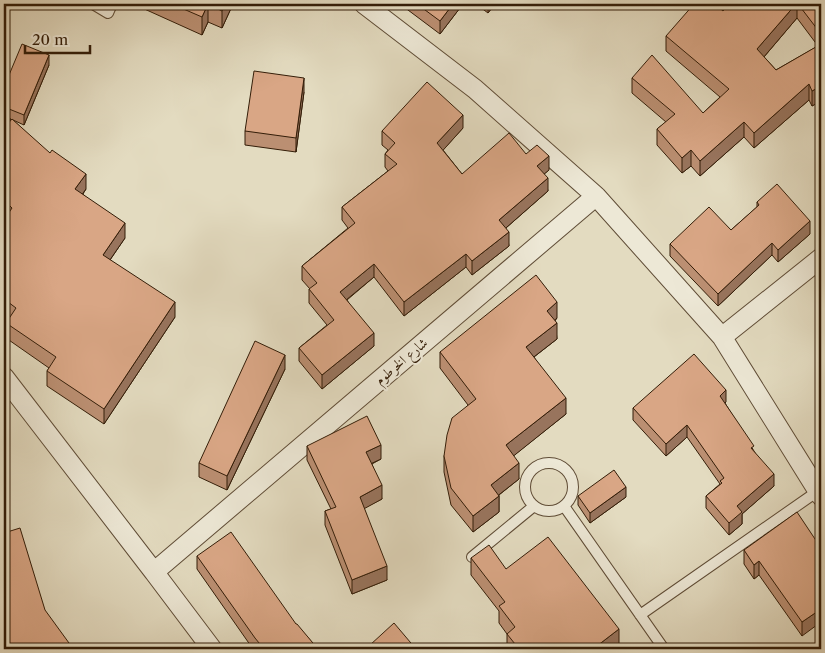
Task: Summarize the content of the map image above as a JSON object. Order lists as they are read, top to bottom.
{
  "streets": {
    "street": ["شارع الخرطوم"]
  },
  "scale_bar": "20 m"
}
